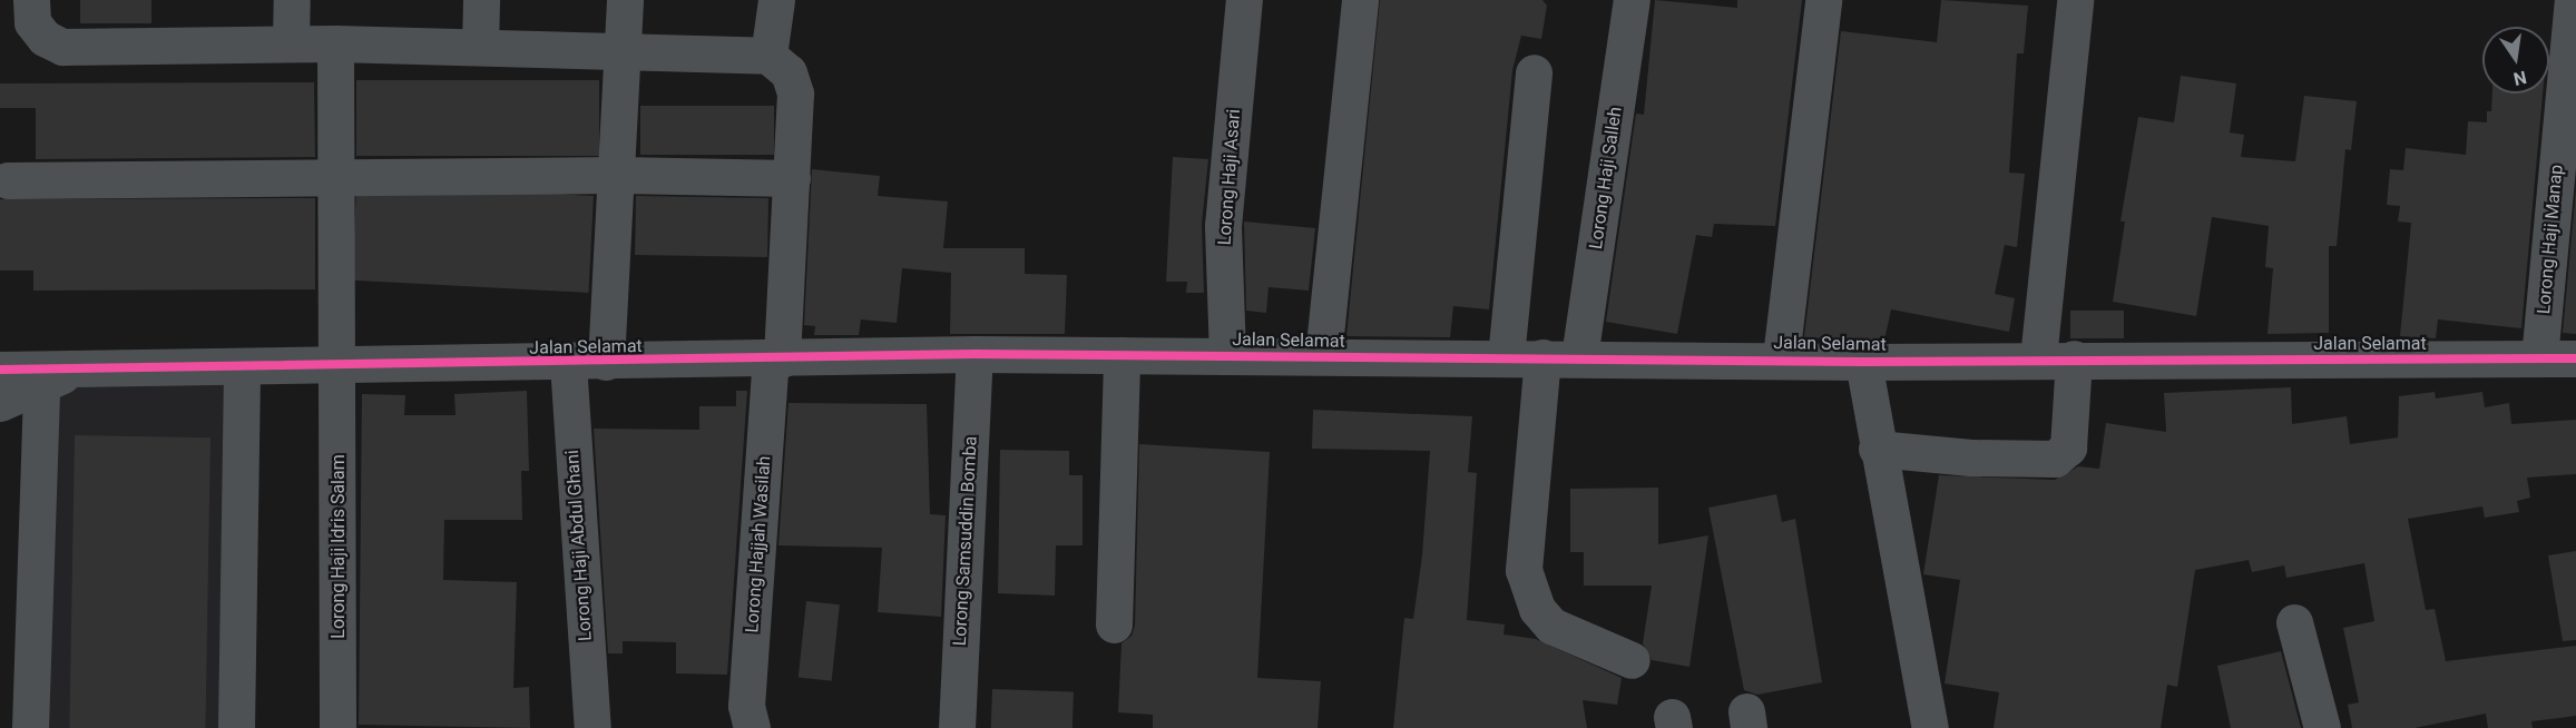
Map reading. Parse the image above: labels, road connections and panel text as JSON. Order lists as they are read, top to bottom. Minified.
{"streets":{"street":["Lorong Haji Asari","Lorong Haji Salleh","Lorong Haji Manap","Jalan Selamat","Lorong Samsuddin Bomba","Lorong Hajjah Wasilah","Lorong Haji Abdul Ghani","Lorong Haji Idris Salam"]},"crossings":[["Lorong Haji Asari","Jalan Selamat"],["Lorong Haji Salleh","Jalan Selamat"],["Lorong Haji Manap","Jalan Selamat"],["Jalan Selamat","Lorong Samsuddin Bomba"],["Jalan Selamat","Lorong Hajjah Wasilah"],["Jalan Selamat","Lorong Haji Abdul Ghani"],["Jalan Selamat","Lorong Haji Idris Salam"]],"north":"bottom"}
